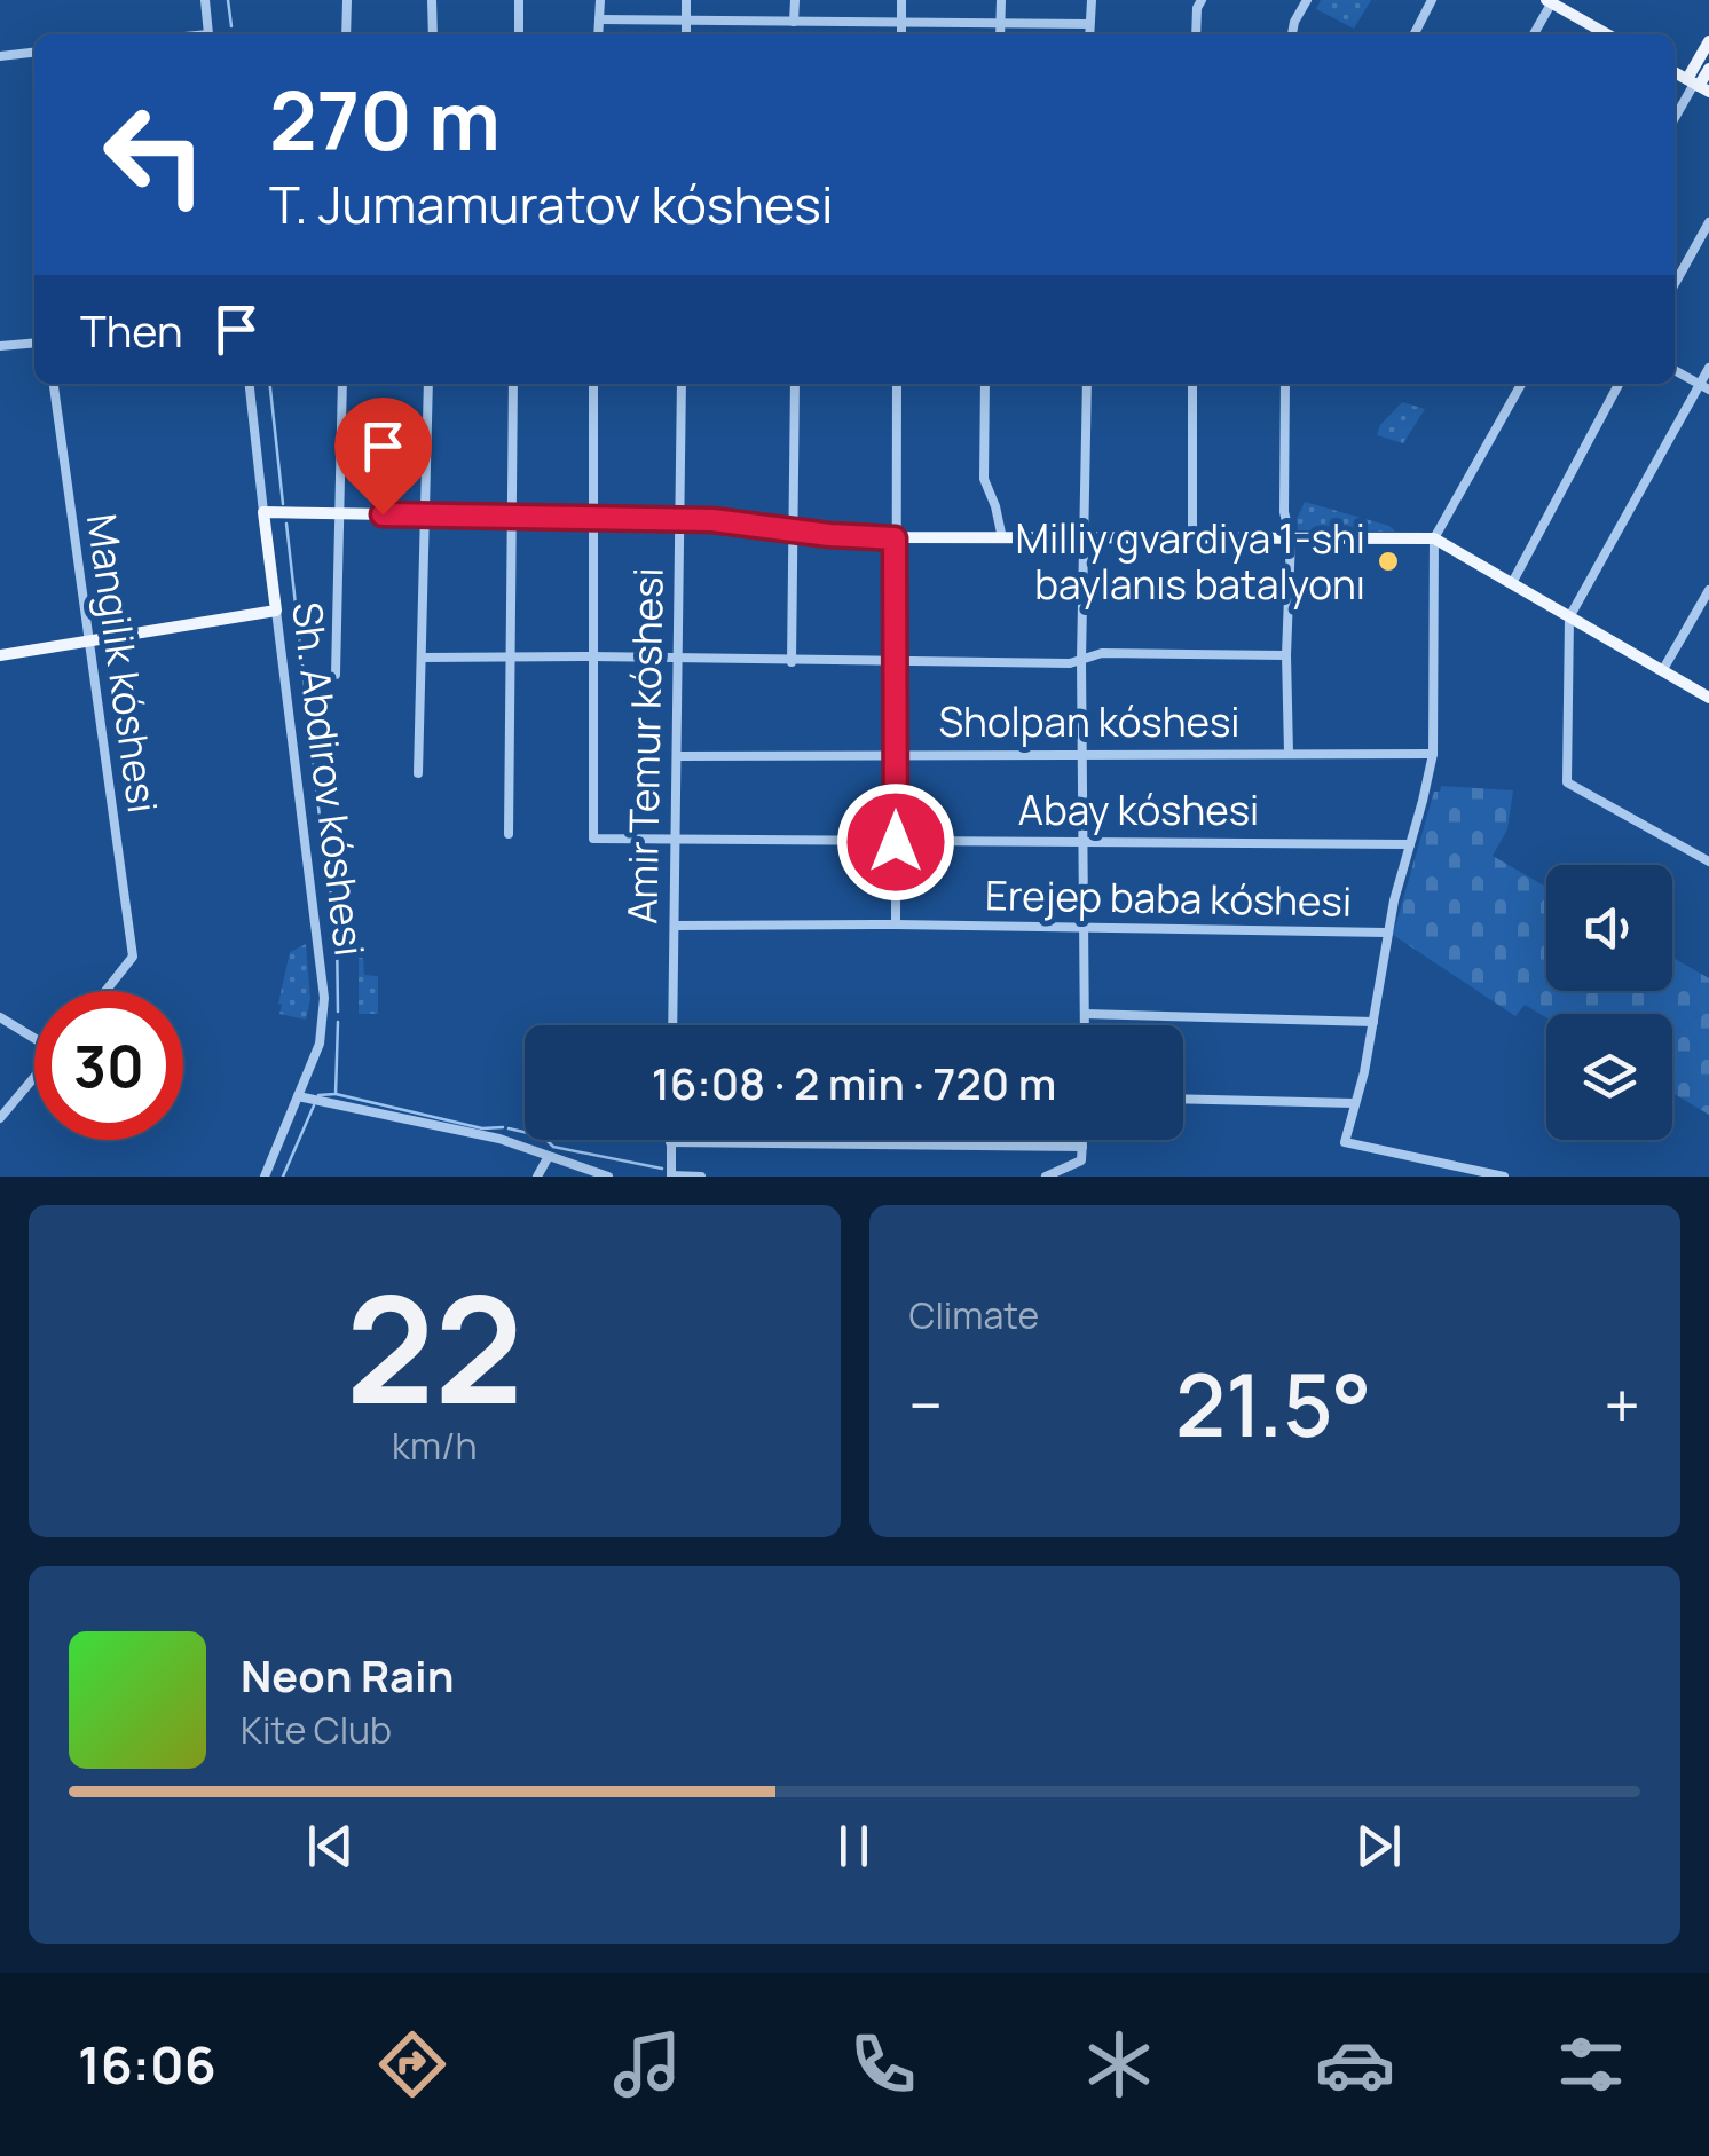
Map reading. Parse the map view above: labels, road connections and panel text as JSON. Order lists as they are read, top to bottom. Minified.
{"streets":{"main road":["Sh. Abdirov kóshesi"],"street":["Mangilik kóshesi","Sholpan kóshesi","Amir Temur kóshesi","Abay kóshesi","Erejep baba kóshesi"]},"crossings":[["Sholpan kóshesi","Amir Temur kóshesi"],["Amir Temur kóshesi","Abay kóshesi"],["Amir Temur kóshesi","Erejep baba kóshesi"]],"places":["Milliy gvardiya 1-shi baylanıs batalyonı"],"page":{"turn":["270 m","T. Jumamuratov kóshesi"],"then":"Then","limit":"30","trip":"16:08 · 2 min · 720 m","tile":[["22","km/h"],"Climate"],"heat":["−","21.5°","+"],"song":["Neon Rain","Kite Club"],"tabs":"16:06"}}
